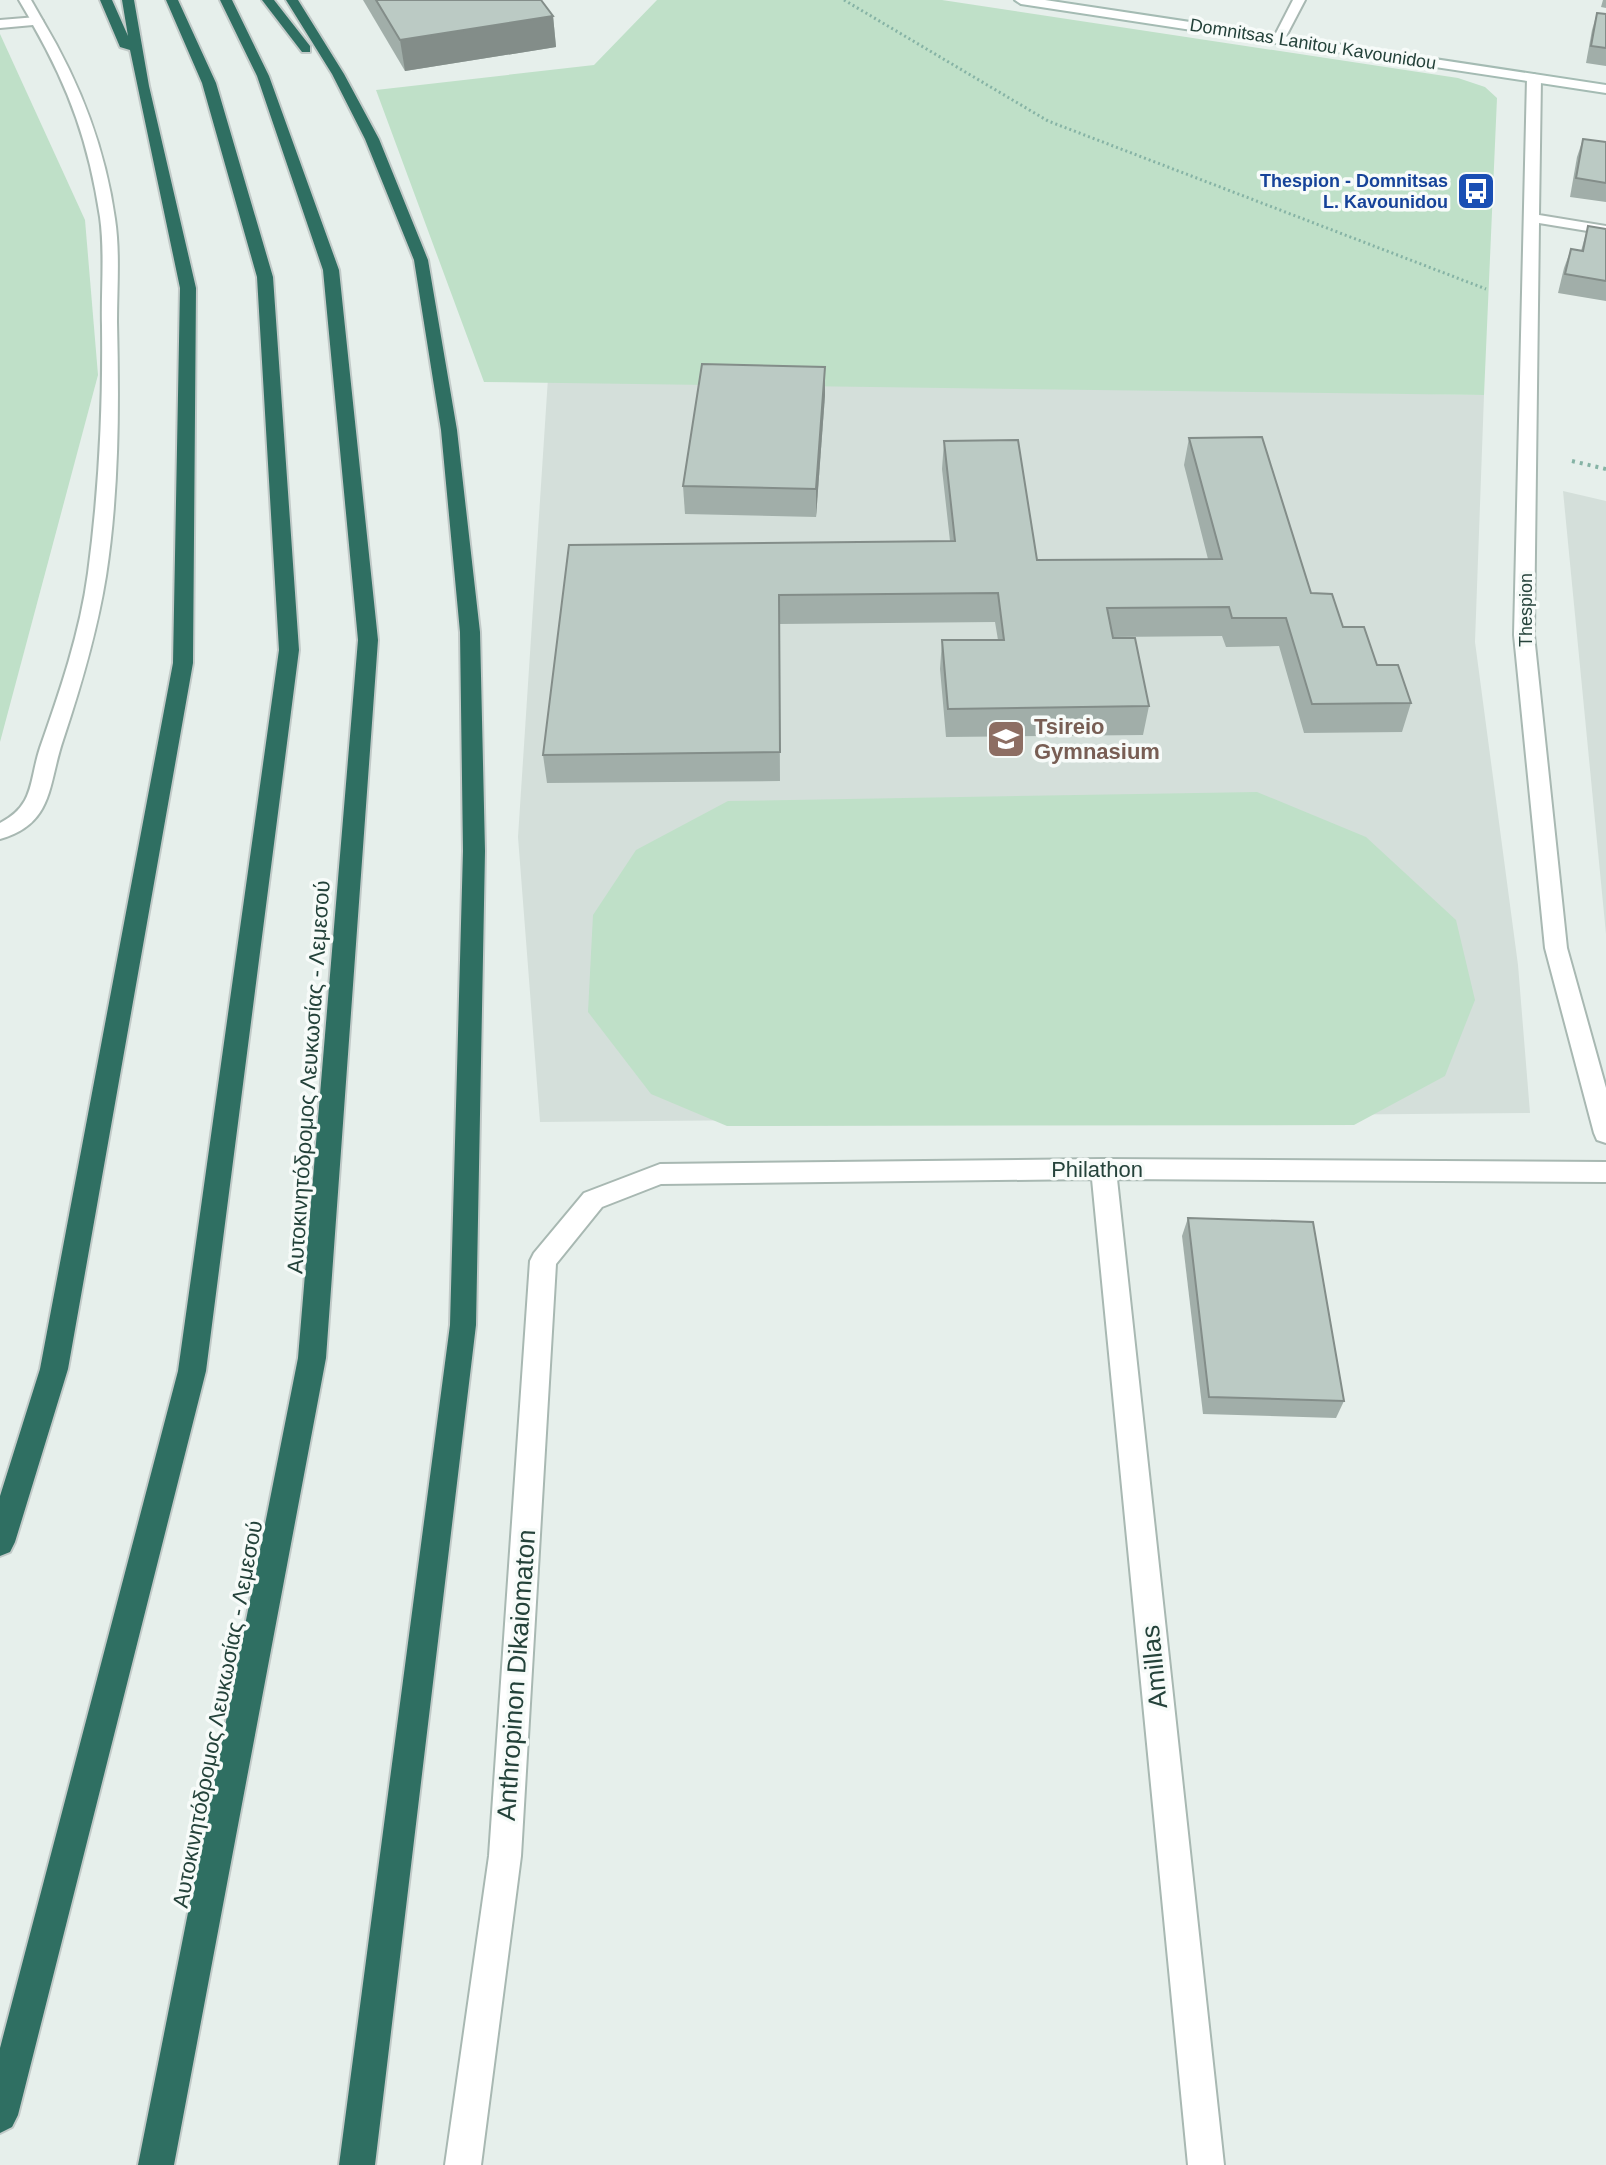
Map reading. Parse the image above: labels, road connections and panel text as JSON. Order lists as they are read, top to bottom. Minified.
{"streets":{"highway":["Αυτοκινητόδρομος Λευκωσίας - Λεμεσού"],"street":["Domnitsas Lanitou Kavounidou","Thespion","Philathon","Amillas","Anthropinon Dikaiomaton"]},"crossings":[["Domnitsas Lanitou Kavounidou","Thespion"],["Philathon","Amillas"],["Philathon","Anthropinon Dikaiomaton"]],"places":{"bus stop":["Thespion - Domnitsas L. Kavounidou"],"school or university":["Tsireio Gymnasium"]}}
